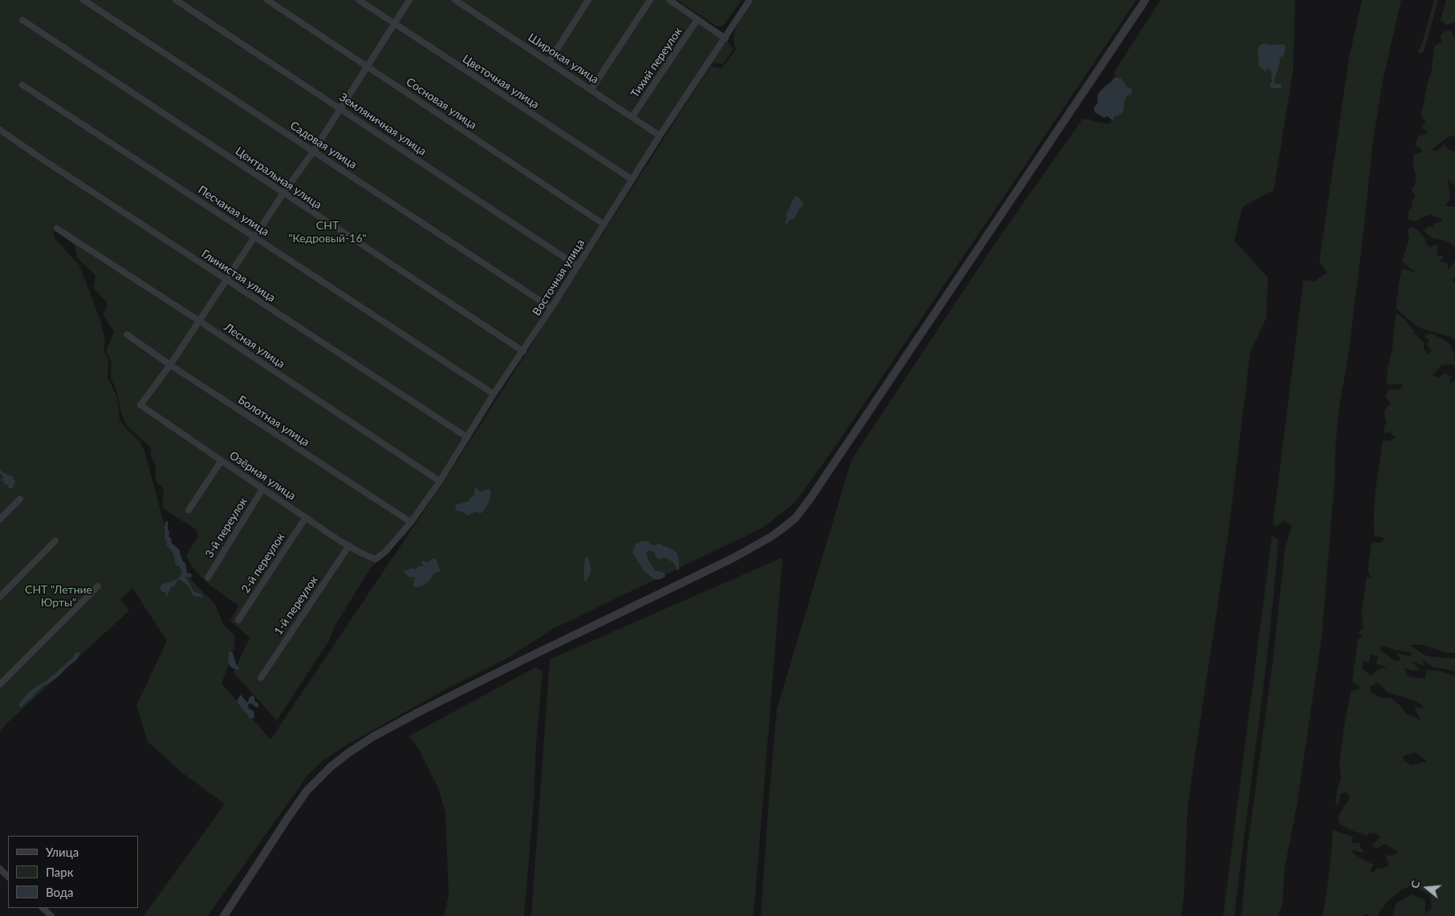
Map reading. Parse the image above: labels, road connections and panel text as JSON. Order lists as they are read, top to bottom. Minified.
{"streets":{"street":["Широкая улица","Тихий переулок","Цветочная улица","Сосновая улица","Земляничная улица","Садовая улица","Центральная улица","Песчаная улица","Глинистая улица","Восточная улица","Лесная улица","Болотная улица","Озёрная улица","3-й переулок","2-й переулок","1-й переулок"]},"crossings":[["Широкая улица","Тихий переулок"],["Широкая улица","Восточная улица"],["Цветочная улица","Восточная улица"],["Сосновая улица","Восточная улица"],["Земляничная улица","Восточная улица"],["Садовая улица","Восточная улица"],["Центральная улица","Восточная улица"],["Песчаная улица","Восточная улица"],["Глинистая улица","Восточная улица"],["Восточная улица","Лесная улица"],["Восточная улица","Болотная улица"],["Восточная улица","Озёрная улица"],["Болотная улица","Озёрная улица"],["Озёрная улица","3-й переулок"],["Озёрная улица","2-й переулок"],["Озёрная улица","1-й переулок"]],"parks":["СНТ \"Кедровый-16\"","СНТ \"Летние Юрты\""],"legend":["Улица","Парк","Вода"],"north":"left"}
